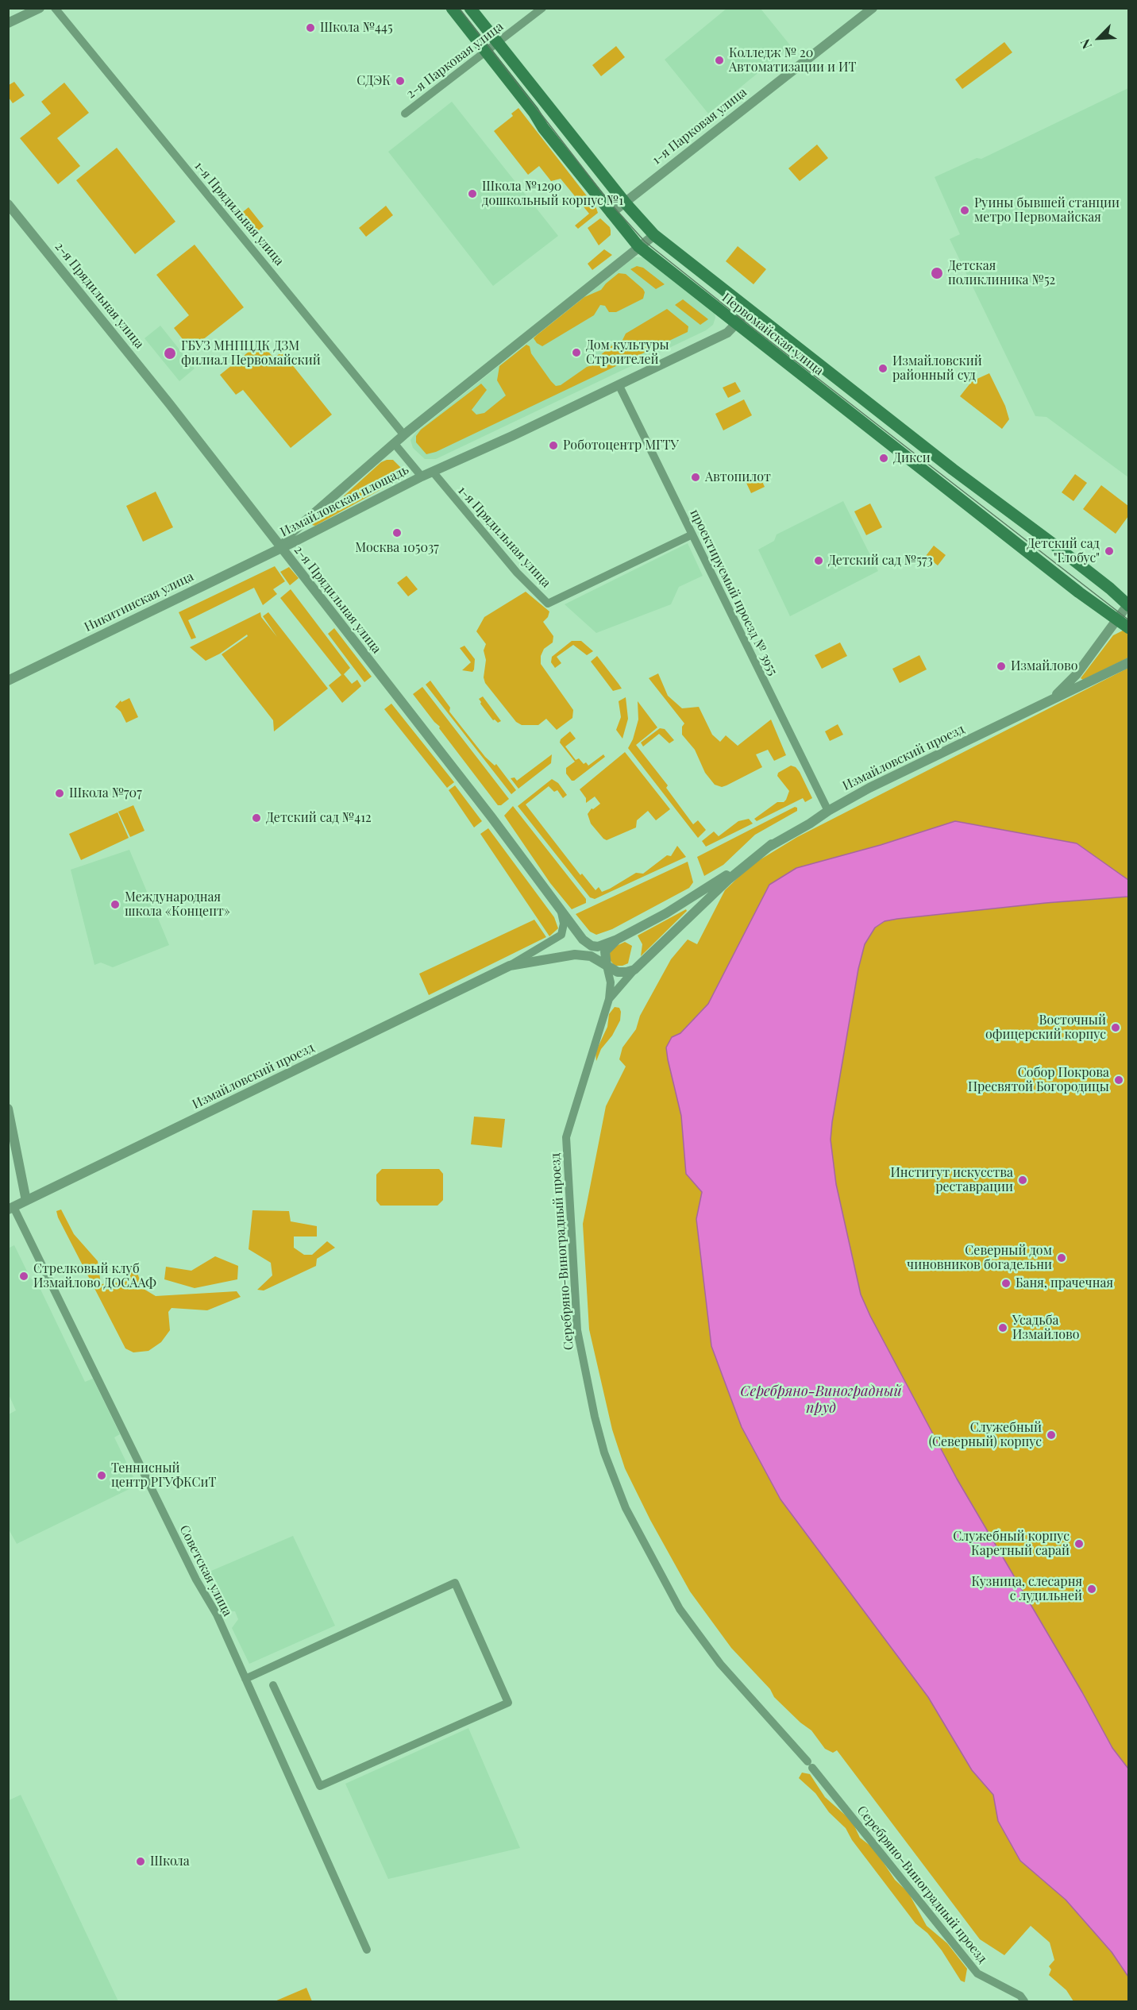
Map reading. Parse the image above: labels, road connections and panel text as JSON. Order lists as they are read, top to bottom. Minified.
{"streets":{"main road":["Первомайская улица"],"street":["2-я Парковая улица","1-я Парковая улица","1-я Прядильная улица","2-я Прядильная улица","Измайловская площадь","проектируемый проезд № 3955","Никитинская улица","Измайловский проезд","Серебряно-Виноградный проезд","Советская улица"]},"crossings":[["2-я Парковая улица","Первомайская улица"],["1-я Парковая улица","Первомайская улица"],["1-я Прядильная улица","Измайловская площадь"],["1-я Прядильная улица","проектируемый проезд № 3955"],["2-я Прядильная улица","Измайловская площадь"],["2-я Прядильная улица","Никитинская улица"],["2-я Прядильная улица","Измайловский проезд"],["Первомайская улица","Измайловская площадь"],["Первомайская улица","Измайловский проезд"],["Измайловская площадь","проектируемый проезд № 3955"],["Измайловская площадь","Никитинская улица"],["проектируемый проезд № 3955","Измайловский проезд"],["Измайловский проезд","Серебряно-Виноградный проезд"],["Измайловский проезд","Советская улица"]],"water":["Серебряно-Виноградный пруд"],"places":["Школа №445","Колледж № 20 Автоматизации и ИТ","СДЭК","Школа №1290 дошкольный корпус №1","Руины бывшей станции метро Первомайская","Детская поликлиника №52","Дом культуры Строителей","ГБУЗ МНПЦДК ДЗМ филиал Первомайский","Измайловский районный суд","Роботоцентр МГТУ","Дикси","Автопилот","Москва 105037","Детский сад \"Глобус\"","Детский сад №573","Измайлово","Школа №707","Детский сад №412","Международная школа «Концепт»","Восточный офицерский корпус","Собор Покрова Пресвятой Богородицы","Институт искусства реставрации","Северный дом чиновников богадельни","Стрелковый клуб Измайлово ДОСААФ","Баня, прачечная","Усадьба Измайлово","Служебный (Северный) корпус","Теннисный центр РГУФКСиТ","Служебный корпус Каретный сарай","Кузница, слесарня с лудильней","Школа"],"north":"bottom left"}
